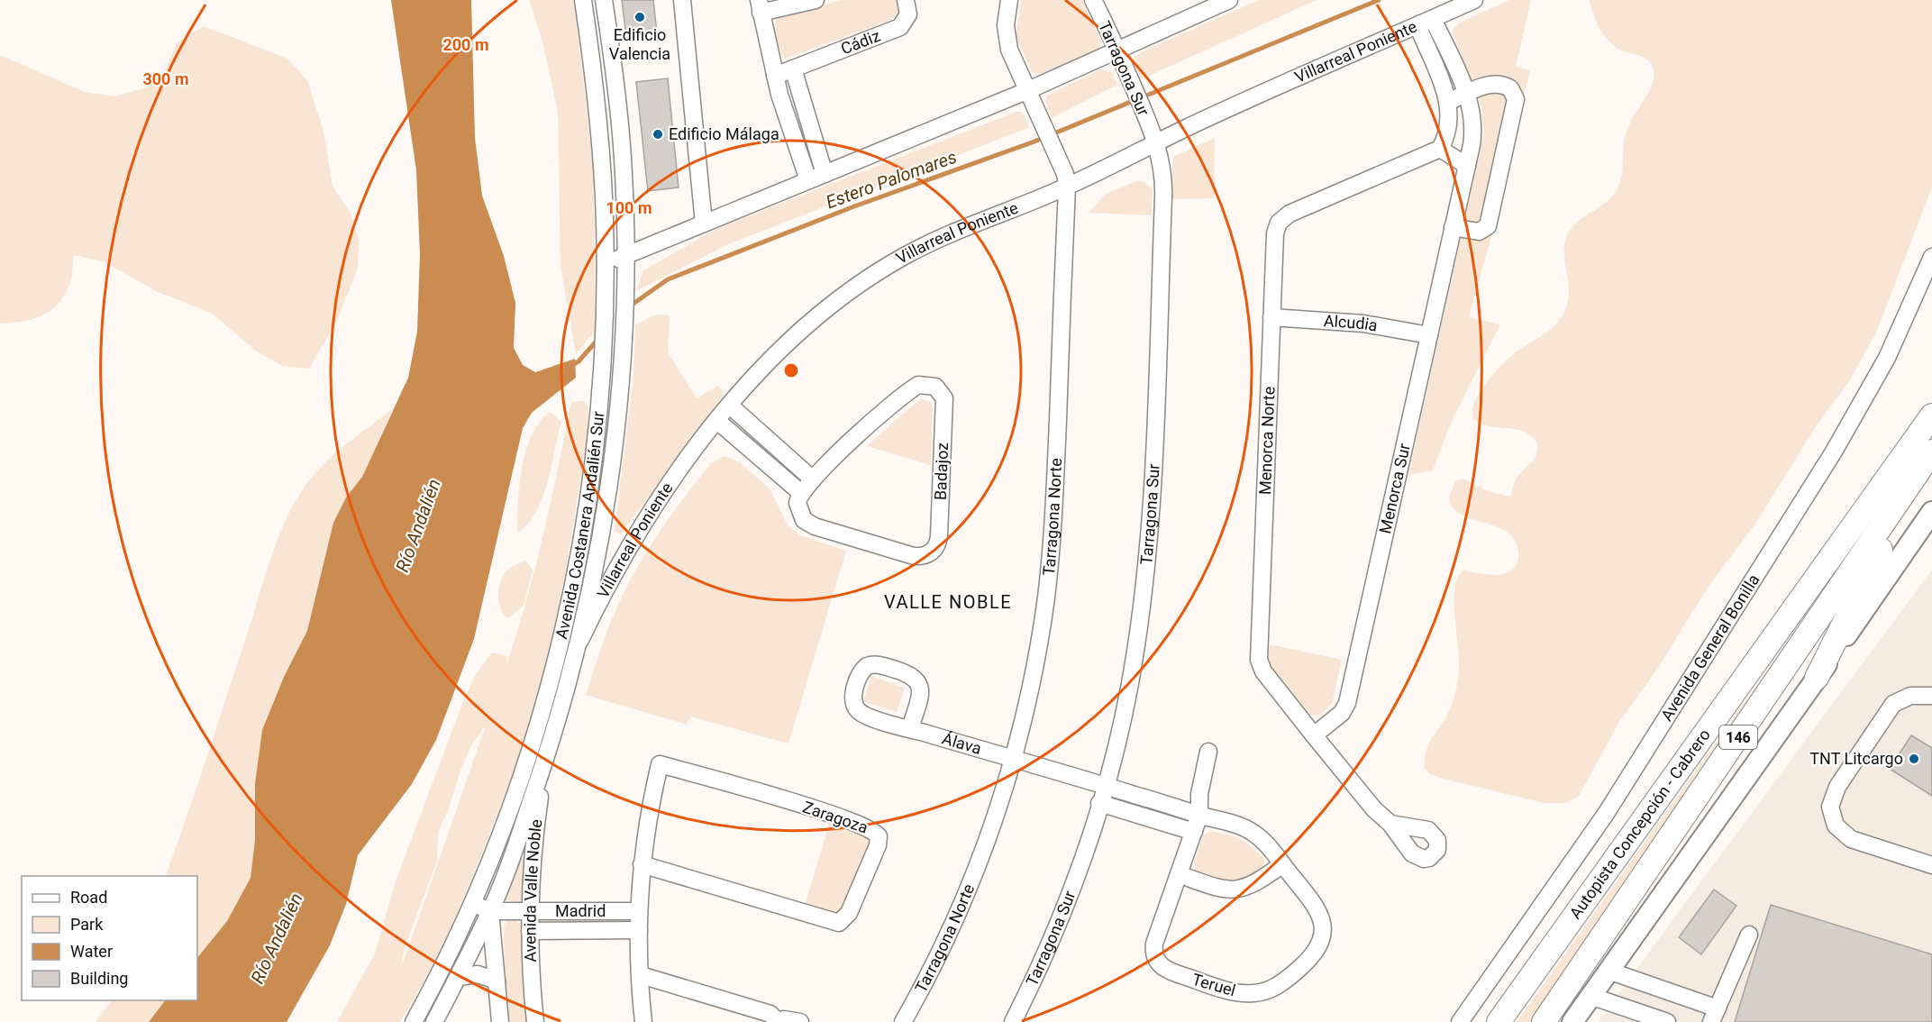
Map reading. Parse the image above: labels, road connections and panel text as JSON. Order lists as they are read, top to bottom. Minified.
{"streets":{"highway":["146","Autopista Concepción - Cabrero"],"street":["Cádiz","Villarreal Poniente","Tarragona Sur","Alcudia","Menorca Norte","Badajoz","Menorca Sur","Tarragona Norte","Avenida Costanera Andalién Sur","Avenida General Bonilla","Álava","Zaragoza","Avenida Valle Noble","Madrid","Teruel"]},"crossings":[["Villarreal Poniente","Tarragona Sur"],["Villarreal Poniente","Menorca Sur"],["Villarreal Poniente","Tarragona Norte"],["Villarreal Poniente","Avenida Costanera Andalién Sur"],["Tarragona Sur","Álava"],["Tarragona Sur","Teruel"],["Alcudia","Menorca Norte"],["Alcudia","Menorca Sur"],["Menorca Norte","Menorca Sur"],["Tarragona Norte","Álava"],["Avenida Costanera Andalién Sur","Avenida Valle Noble"],["Avenida Costanera Andalién Sur","Madrid"],["Álava","Teruel"],["Zaragoza","Madrid"],["Avenida Valle Noble","Madrid"]],"districts":["VALLE NOBLE"],"water":["Estero Palomares","Río Andalién"],"places":["Edificio Valencia","Edificio Málaga","TNT Litcargo"],"legend":["Road","Park","Water","Building"],"rings":["200 m","300 m","100 m"]}
